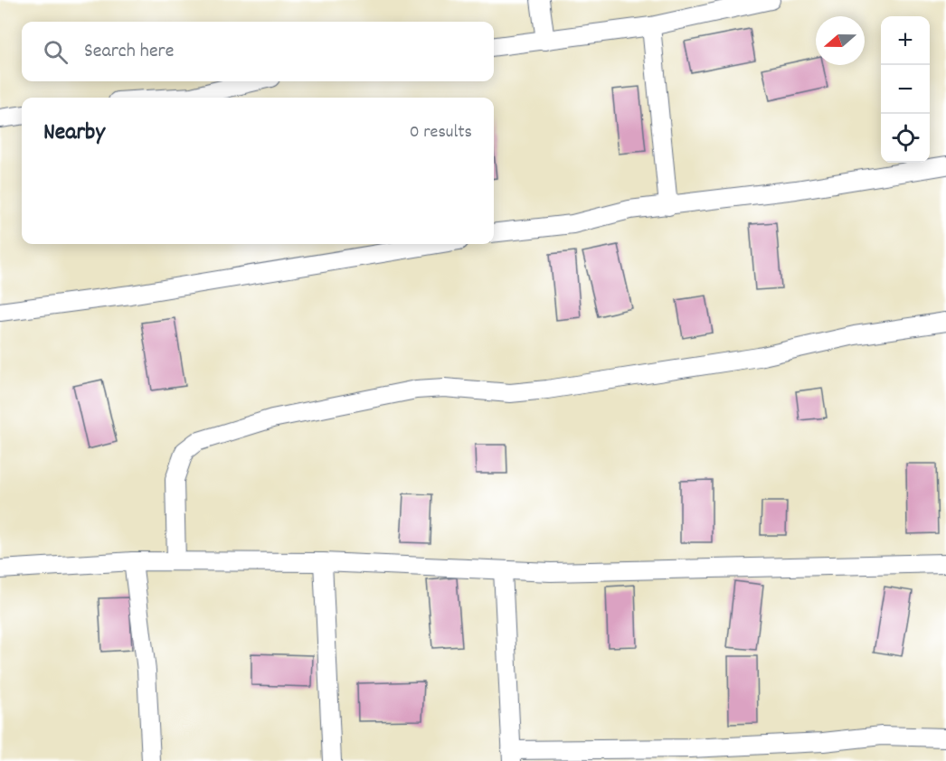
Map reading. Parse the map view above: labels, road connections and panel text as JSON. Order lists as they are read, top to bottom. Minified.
{"north":"left","page":{"map_buttons":["+","−"],"search":"Search here","heading":["Nearby","0 results"]}}
